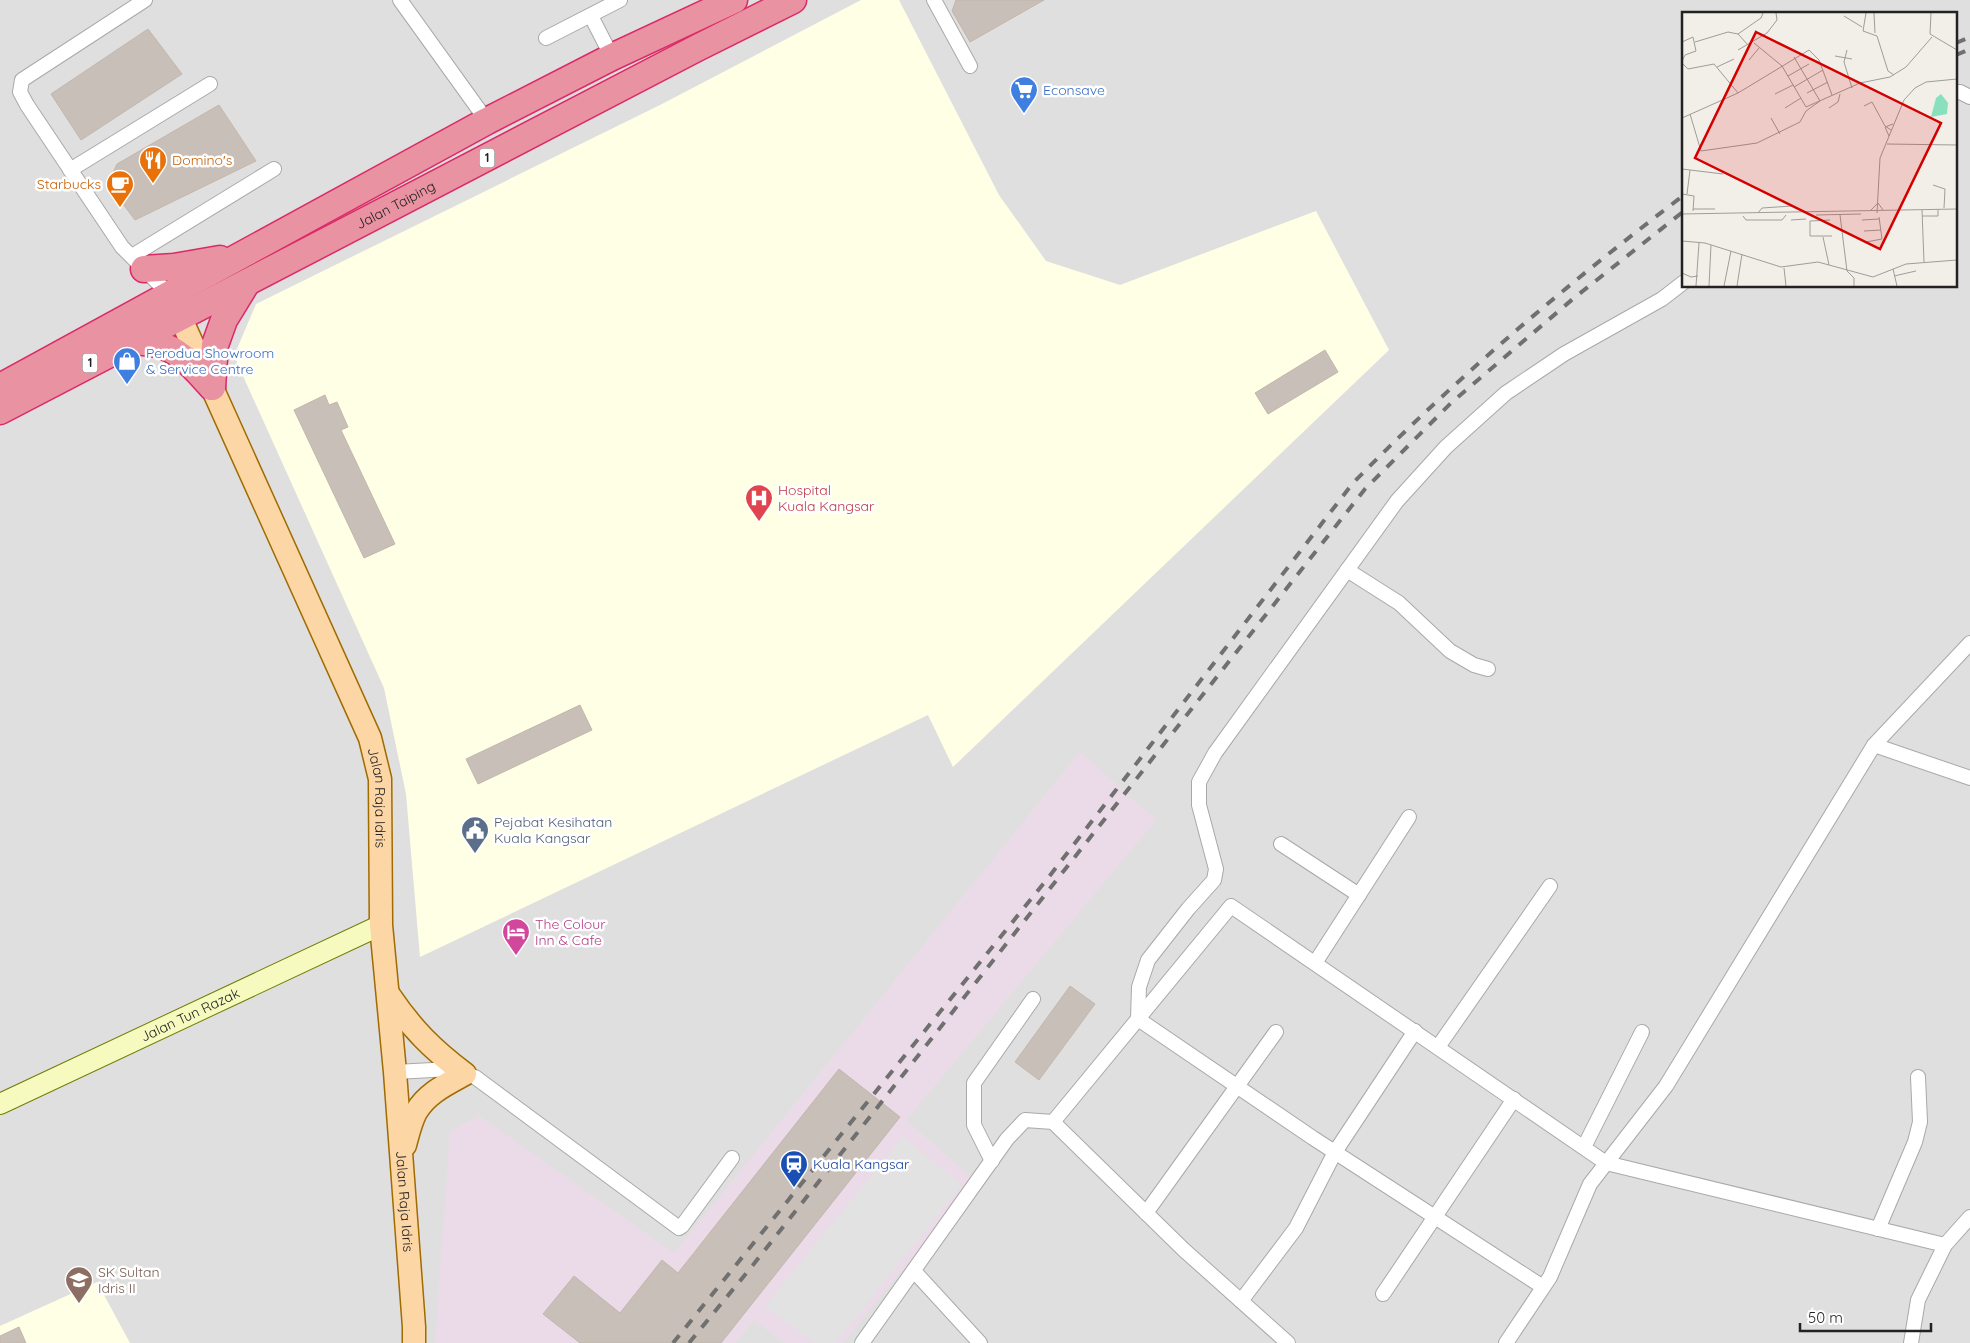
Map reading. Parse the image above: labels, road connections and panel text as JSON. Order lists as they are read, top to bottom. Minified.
{"streets":{"highway":["1","Jalan Taiping"],"main road":["Jalan Raja Idris"],"street":["Jalan Tun Razak"]},"crossings":[["Jalan Taiping","Jalan Raja Idris"],["Jalan Raja Idris","Jalan Tun Razak"]],"places":{"supermarket":["Econsave"],"restaurant":["Domino's"],"cafe":["Starbucks"],"shop":["Perodua Showroom & Service Centre"],"hospital":["Hospital Kuala Kangsar"],"public building":["Pejabat Kesihatan Kuala Kangsar"],"hotel":["The Colour Inn & Cafe"],"station":["Kuala Kangsar"],"school or university":["SK Sultan Idris II"]},"scale_bar":"50 m"}
